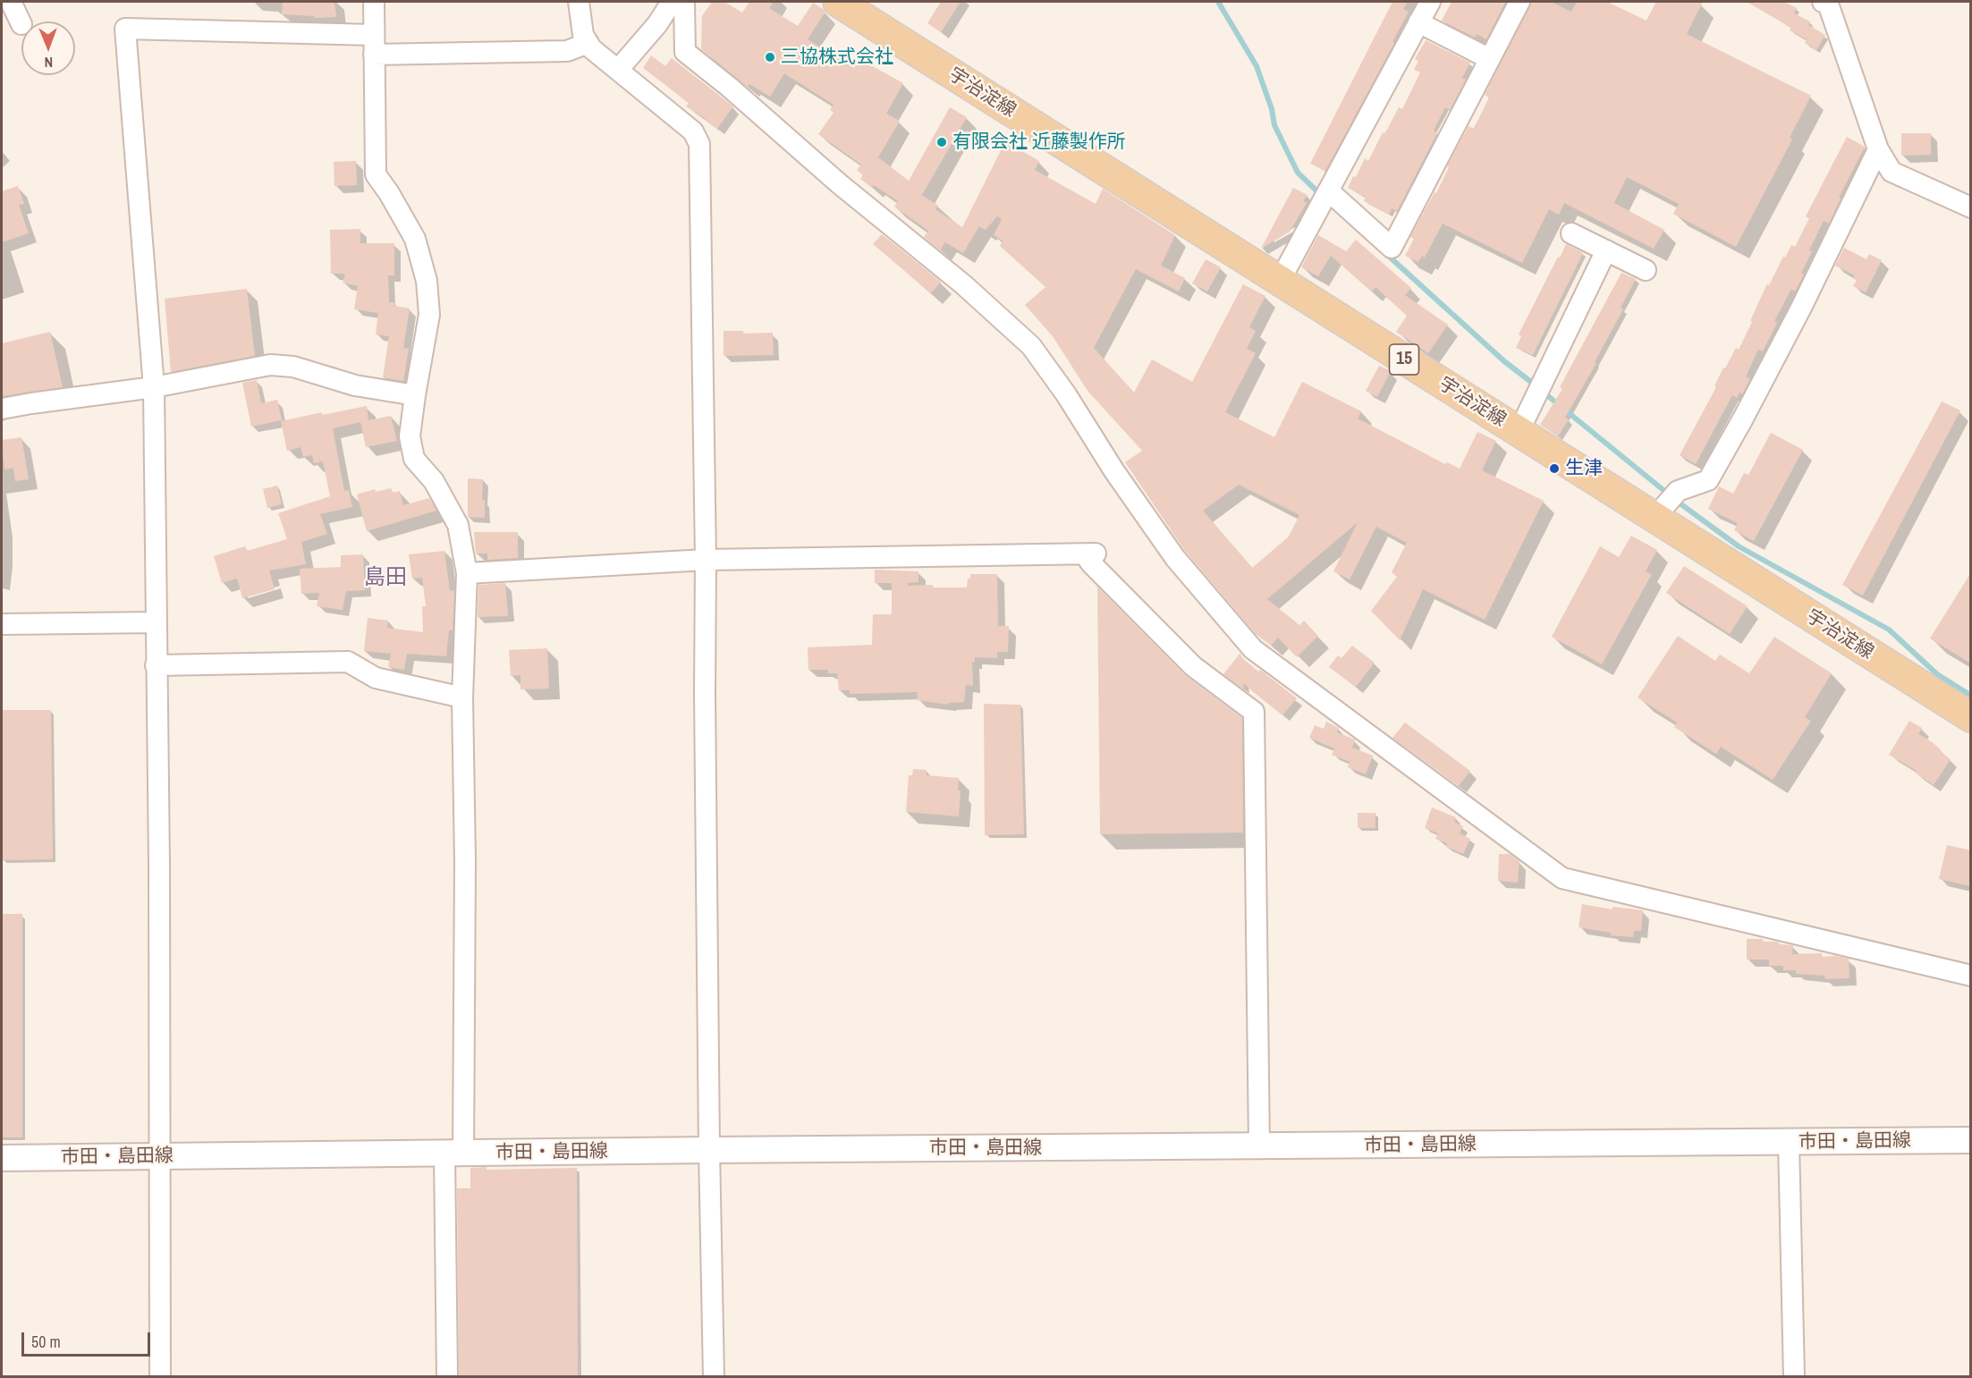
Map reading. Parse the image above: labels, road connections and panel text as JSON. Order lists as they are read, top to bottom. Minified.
{"streets":{"main road":["宇治淀線","15"],"street":["市田・島田線"]},"districts":["島田"],"places":["三協株式会社","有限会社 近藤製作所","生津"],"scale_bar":"50 m","north":"bottom"}
